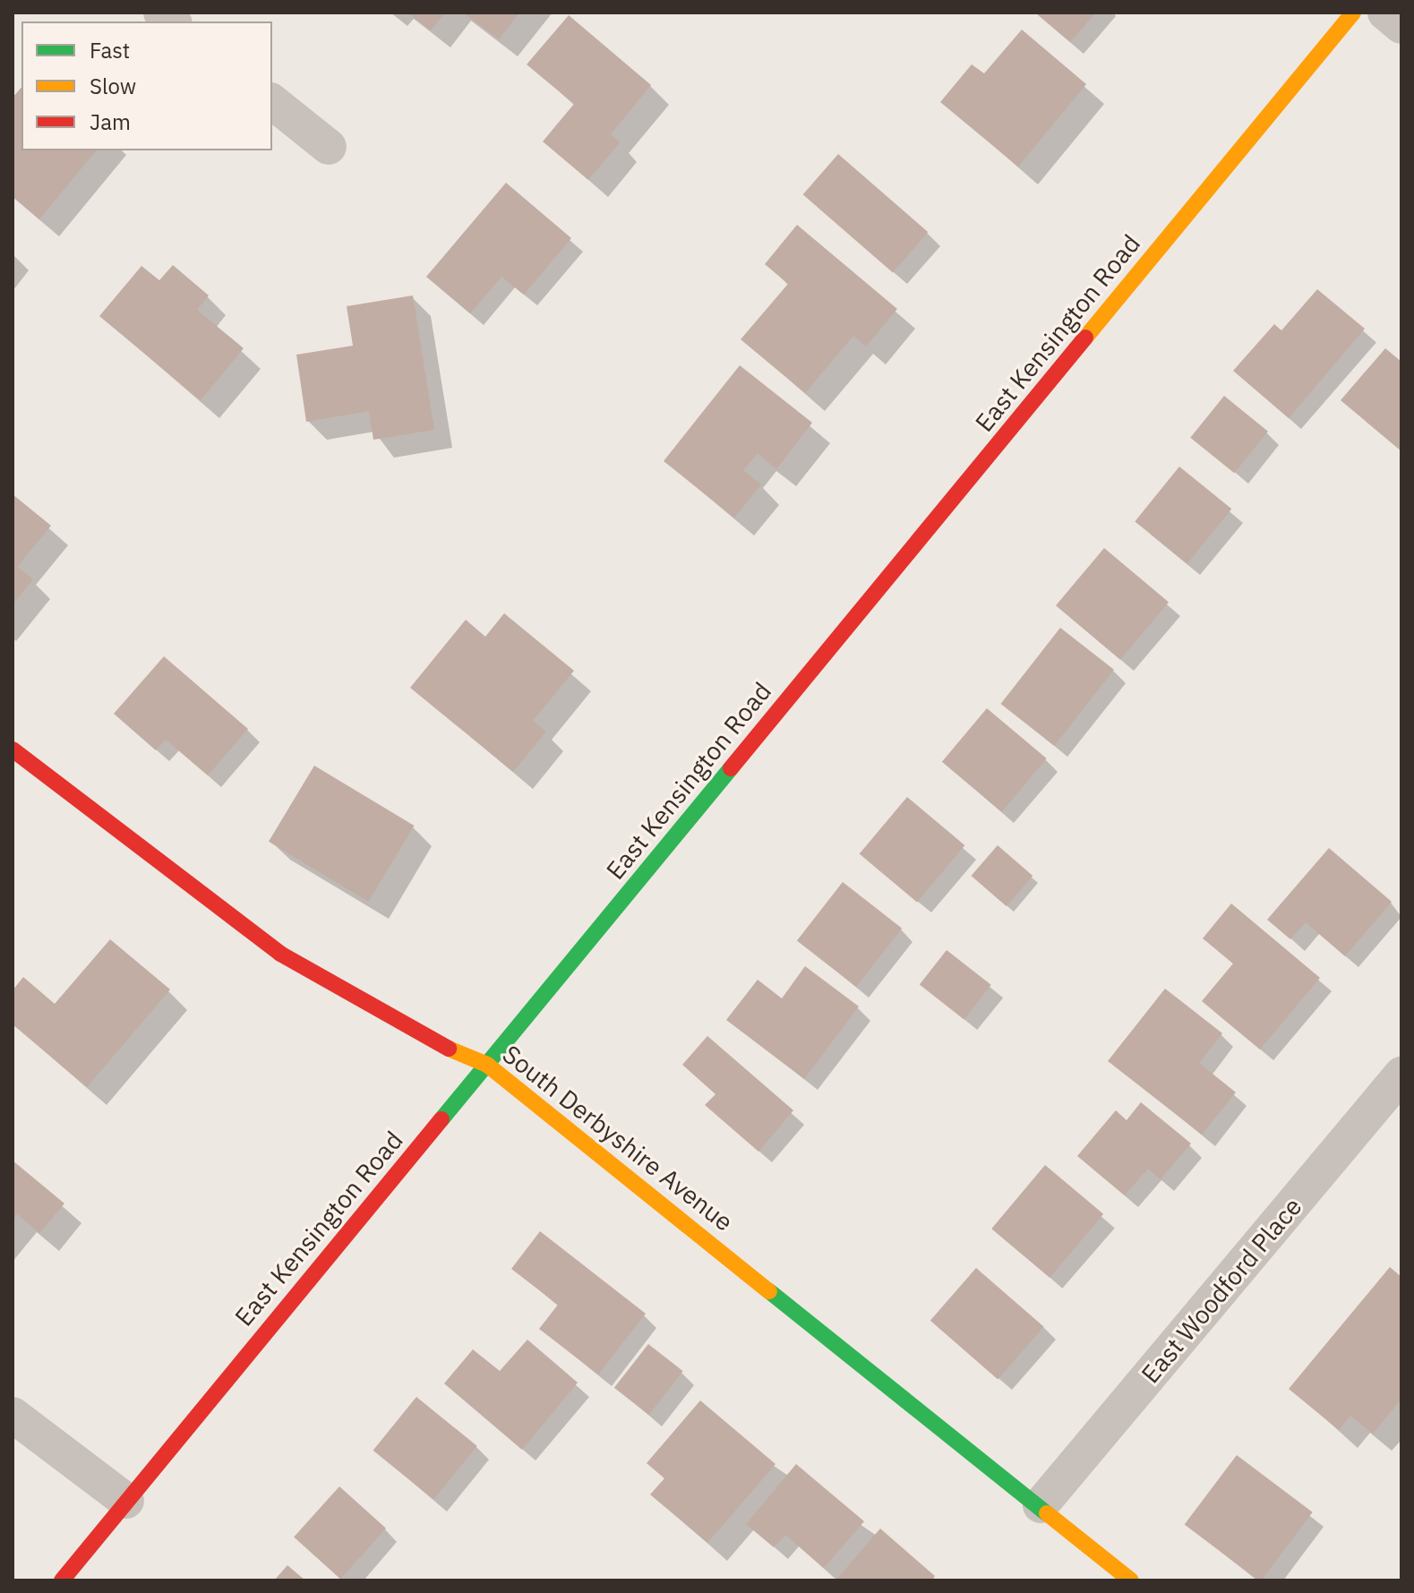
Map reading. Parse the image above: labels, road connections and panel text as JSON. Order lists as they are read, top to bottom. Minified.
{"streets":{"main road":["East Kensington Road","South Derbyshire Avenue"],"street":["East Woodford Place"]},"crossings":[["East Kensington Road","South Derbyshire Avenue"],["South Derbyshire Avenue","East Woodford Place"]],"legend":["Fast","Slow","Jam"]}
